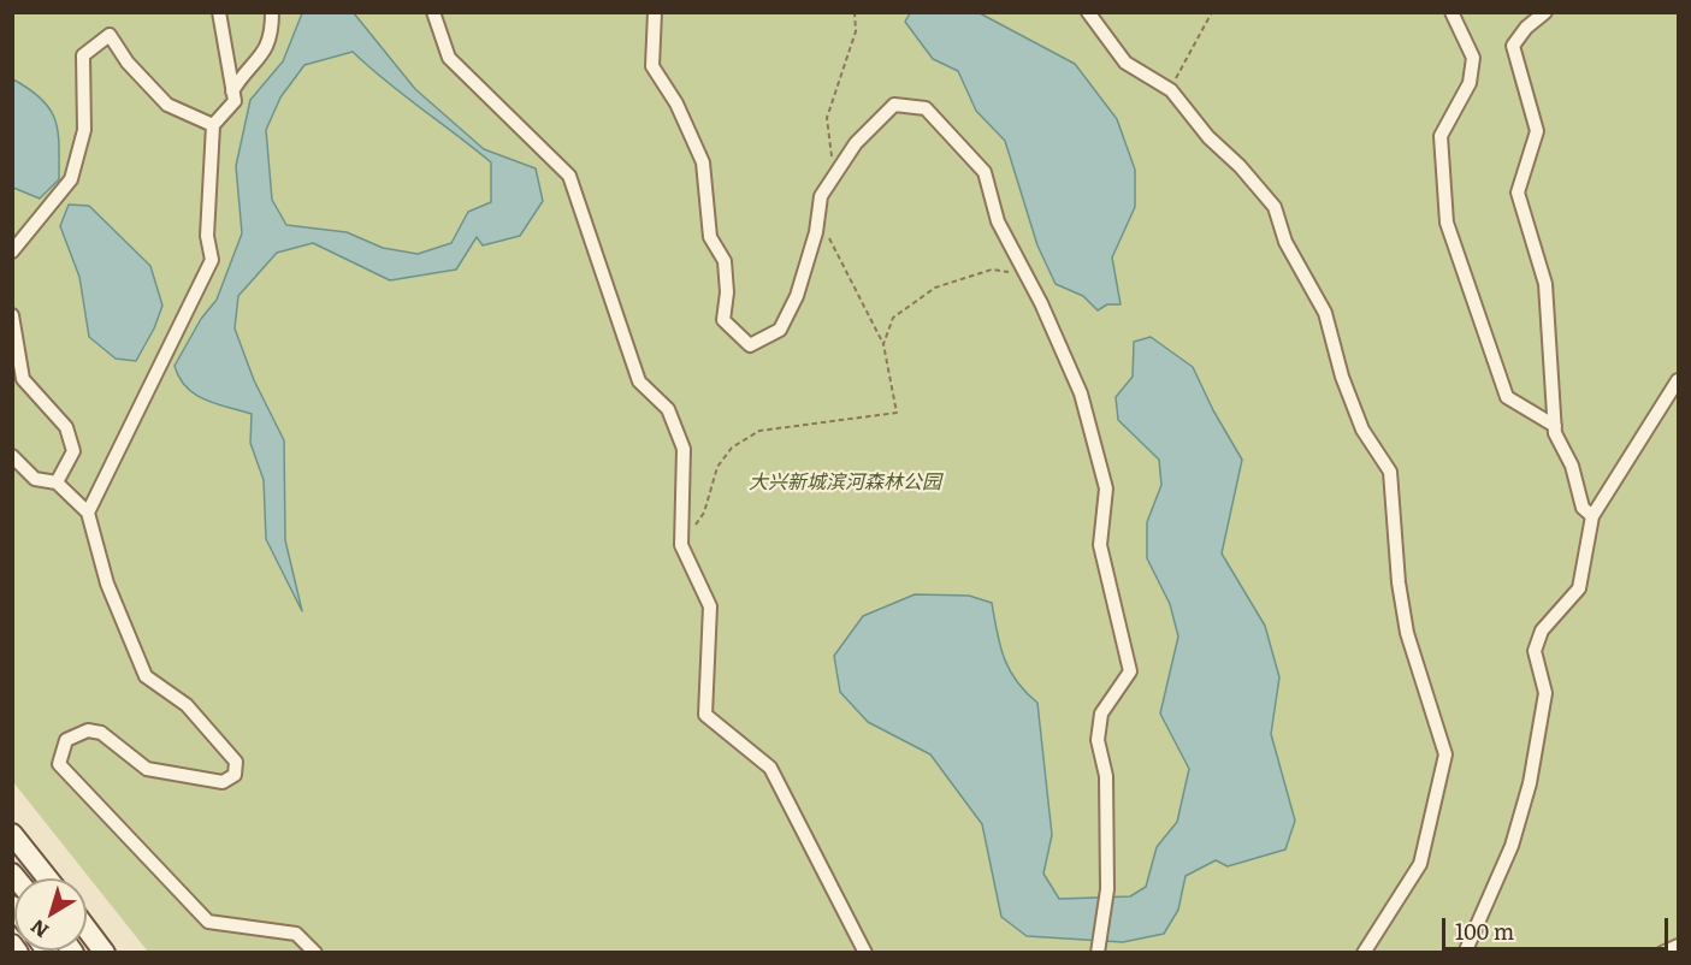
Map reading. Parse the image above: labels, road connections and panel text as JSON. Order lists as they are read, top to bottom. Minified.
{"parks":["大兴新城滨河森林公园"],"scale_bar":"100 m","north":"bottom left"}
